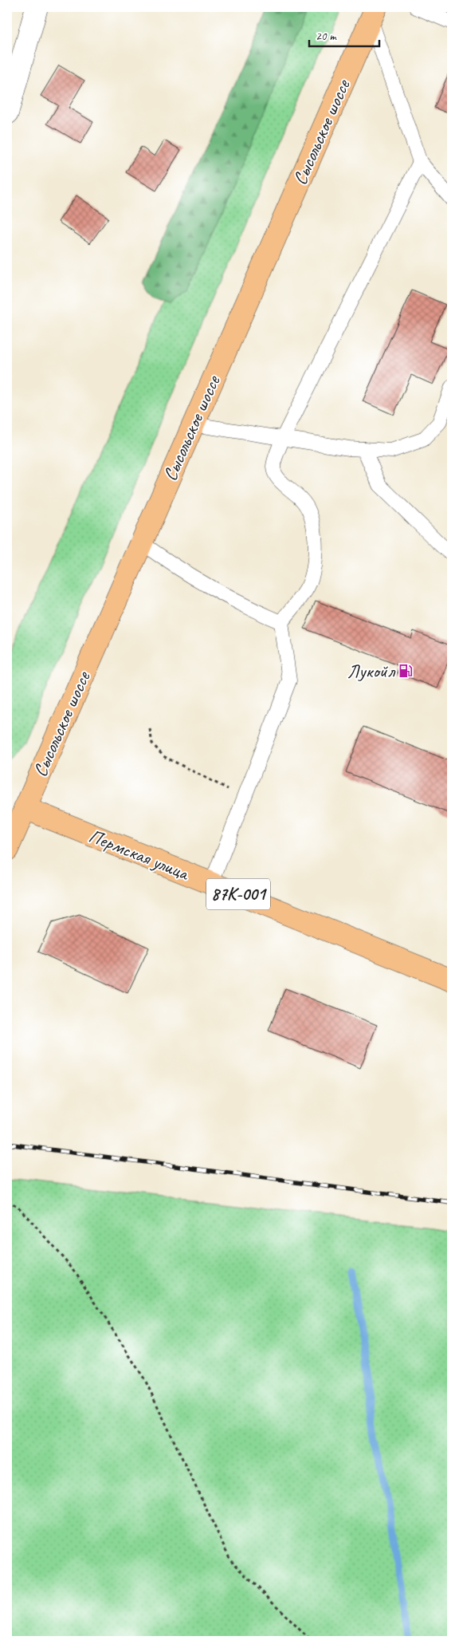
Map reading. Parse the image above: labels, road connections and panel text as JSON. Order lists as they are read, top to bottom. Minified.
{"streets":{"main road":["Сысольское шоссе","Пермская улица","87К-001"]},"crossings":[["Сысольское шоссе","Пермская улица"]],"places":{"fuel station":["Лукойл"]},"scale_bar":"20 m"}
